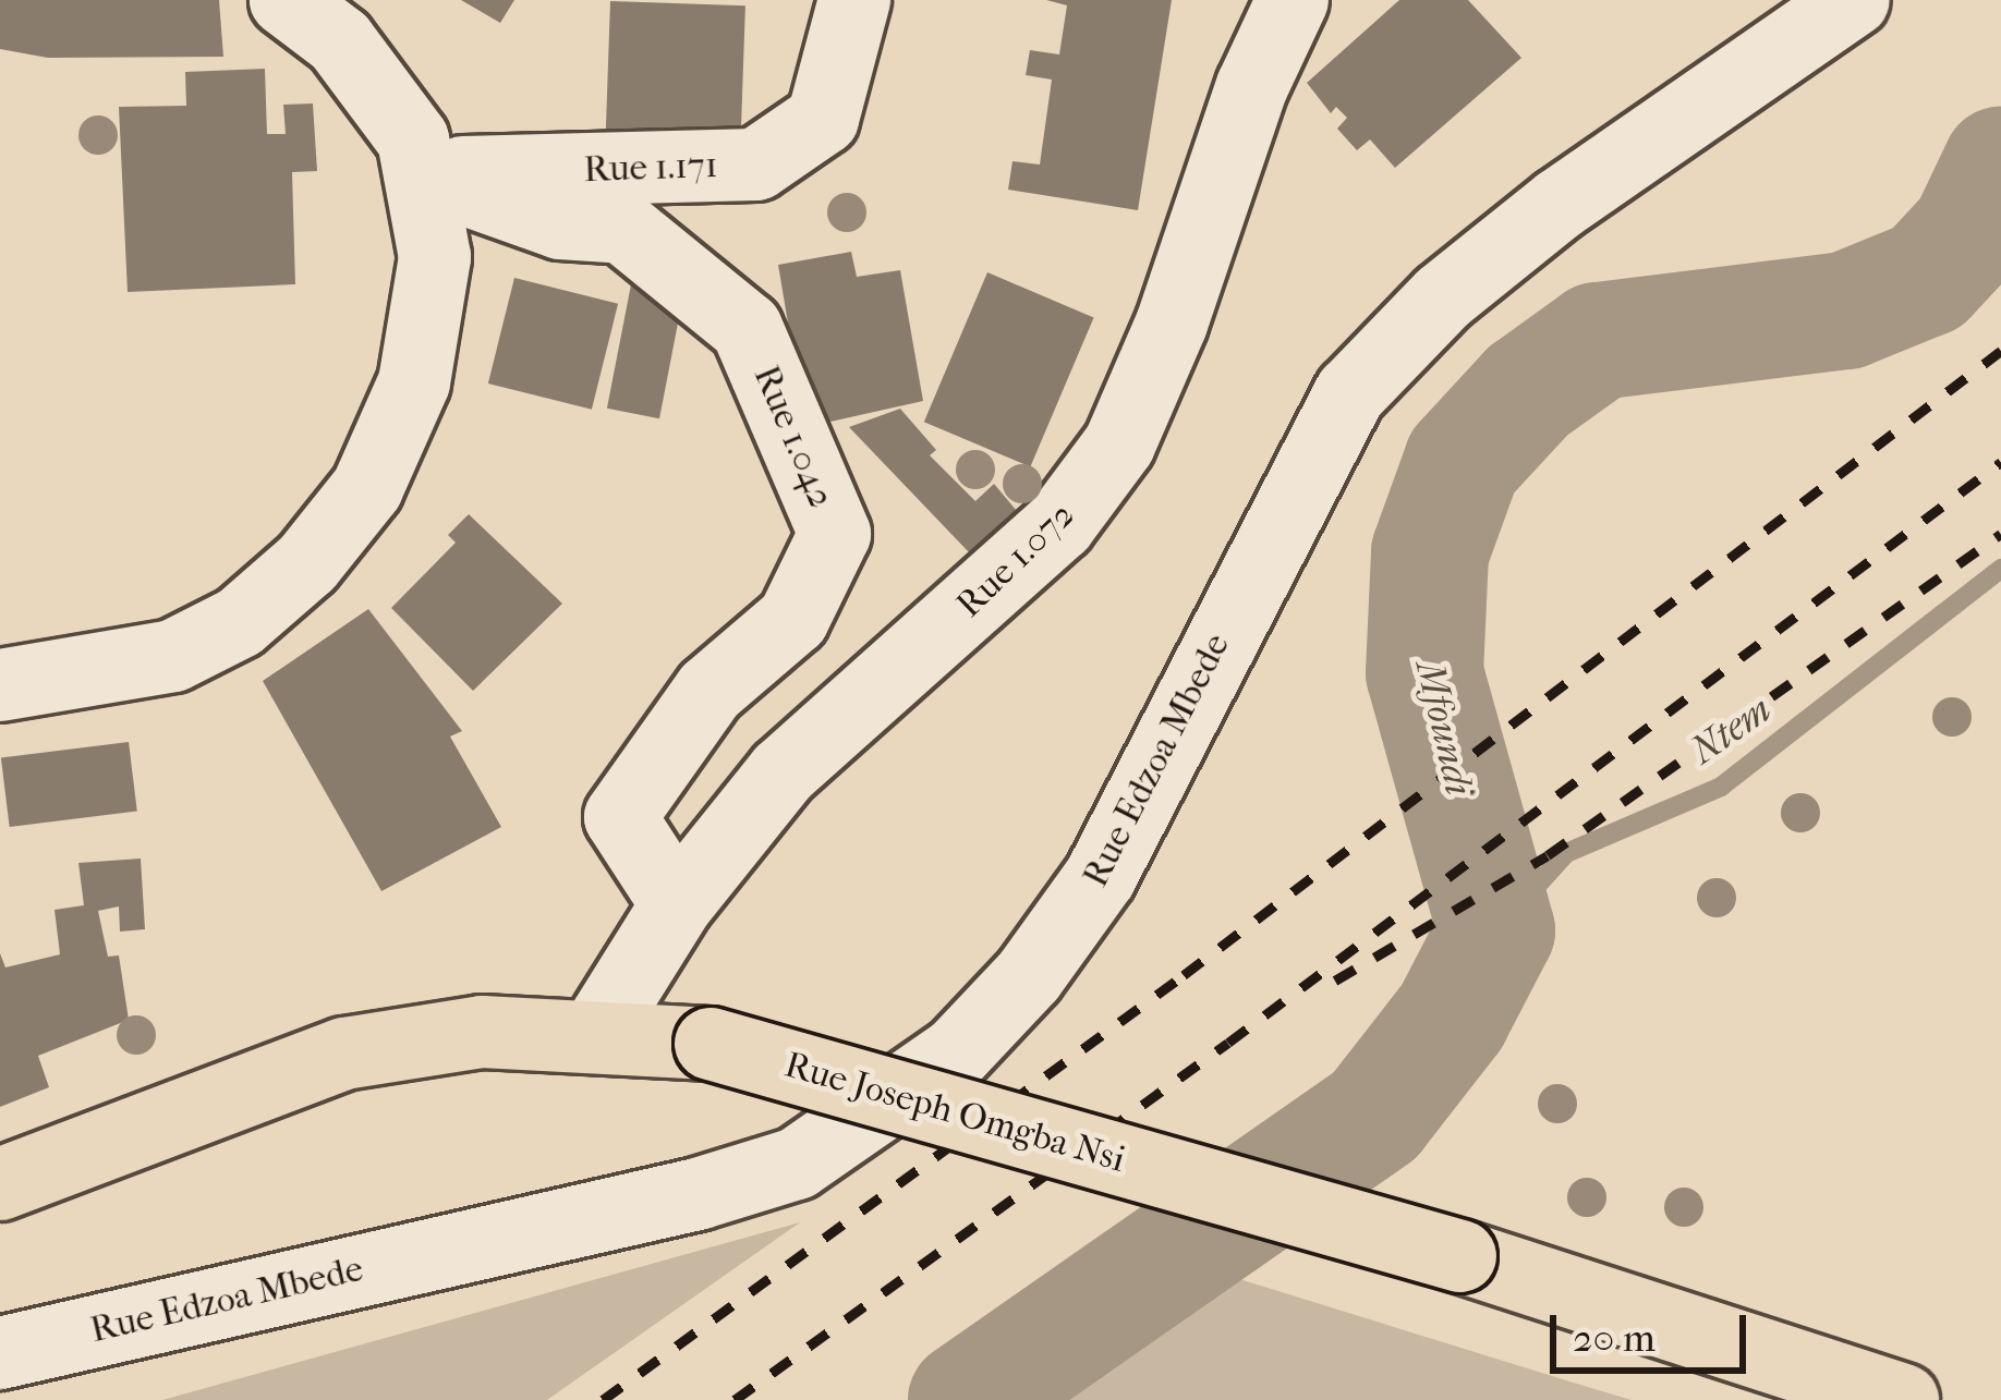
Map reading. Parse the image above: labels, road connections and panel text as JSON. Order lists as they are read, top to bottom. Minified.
{"streets":{"main road":["Rue Joseph Omgba Nsi"],"street":["Rue 1.171","Rue 1.042","Rue 1.072","Rue Edzoa Mbede"]},"crossings":[["Rue 1.171","Rue 1.042"],["Rue 1.042","Rue 1.072"],["Rue 1.072","Rue Joseph Omgba Nsi"]],"water":["Mfoundi","Ntem"],"scale_bar":"20 m"}
